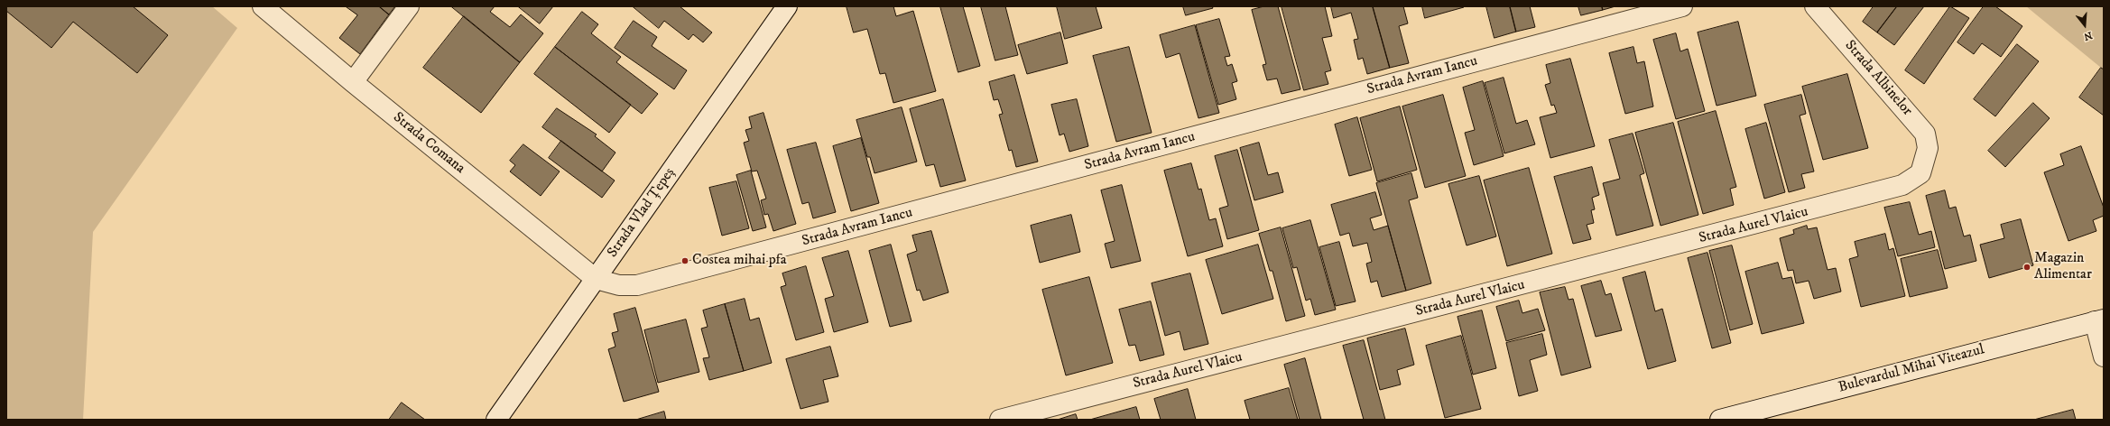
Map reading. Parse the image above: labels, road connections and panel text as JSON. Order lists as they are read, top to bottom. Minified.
{"streets":{"street":["Strada Avram Iancu","Strada Albinelor","Strada Comana","Strada Vlad Țepeș","Strada Aurel Vlaicu","Bulevardul Mihai Viteazul"]},"crossings":[["Strada Avram Iancu","Strada Comana"],["Strada Avram Iancu","Strada Vlad Țepeș"],["Strada Albinelor","Strada Aurel Vlaicu"],["Strada Comana","Strada Vlad Țepeș"]],"places":["Costea mihai pfa","Magazin Alimentar"],"north":"bottom"}
